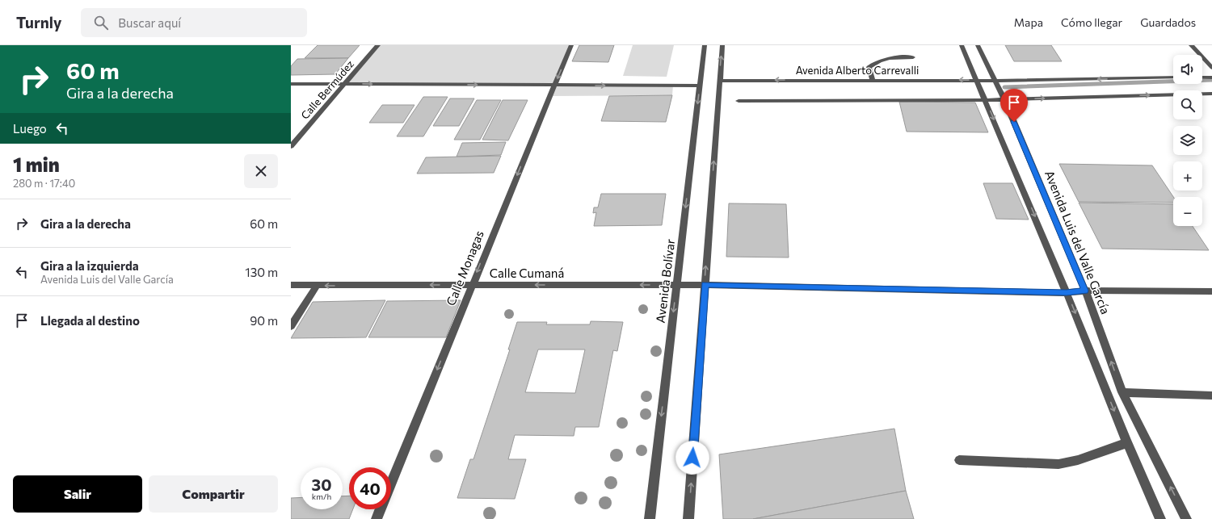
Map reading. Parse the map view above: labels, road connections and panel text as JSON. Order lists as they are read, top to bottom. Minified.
{"streets":{"street":["Avenida Alberto Carrevalli","Calle Bermúdez","Avenida Luis del Valle García","Calle Monagas","Calle Cumaná","Avenida Bolívar"]},"crossings":[["Avenida Alberto Carrevalli","Avenida Luis del Valle García"],["Avenida Luis del Valle García","Calle Cumaná"],["Calle Monagas","Calle Cumaná"],["Calle Cumaná","Avenida Bolívar"]],"one_way":["Calle Monagas","Calle Cumaná"],"page":{"header":"Turnly","search":"Buscar aquí","nav":["Mapa","Cómo llegar","Guardados"],"turn":["60 m","Gira a la derecha"],"map_buttons":["+","−"],"then":"Luego","heading":["1 min","280 m · 17:40"],"list":[{"name":"Gira a la derecha","value":"60 m"},{"name":"Gira a la izquierda","note":"Avenida Luis del Valle García","value":"130 m"},{"name":"Llegada al destino","value":"90 m"}],"speed":"30 km/h","limit":"40","buttons":["Salir","Compartir"]}}
